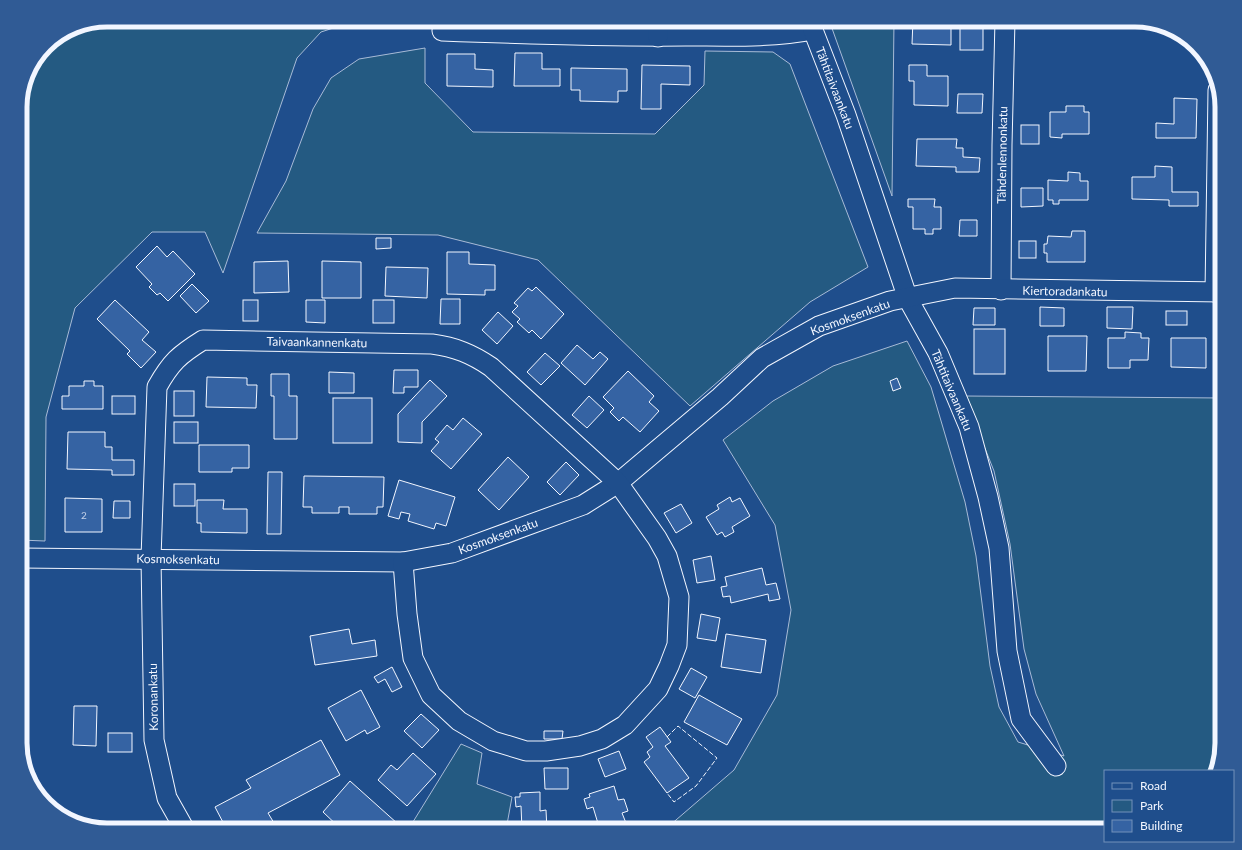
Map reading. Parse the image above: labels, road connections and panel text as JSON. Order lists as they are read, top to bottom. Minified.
{"streets":{"street":["Tähtitaivaankatu","Tähdenlennonkatu","Kiertoradankatu","Kosmoksenkatu","Taivaankannenkatu","Koronankatu"]},"crossings":[["Tähtitaivaankatu","Kiertoradankatu"],["Tähtitaivaankatu","Kosmoksenkatu"],["Tähdenlennonkatu","Kiertoradankatu"],["Kiertoradankatu","Kosmoksenkatu"],["Kosmoksenkatu","Taivaankannenkatu"],["Kosmoksenkatu","Koronankatu"],["Taivaankannenkatu","Koronankatu"]],"house_numbers":["2"],"legend":["Road","Park","Building"]}
